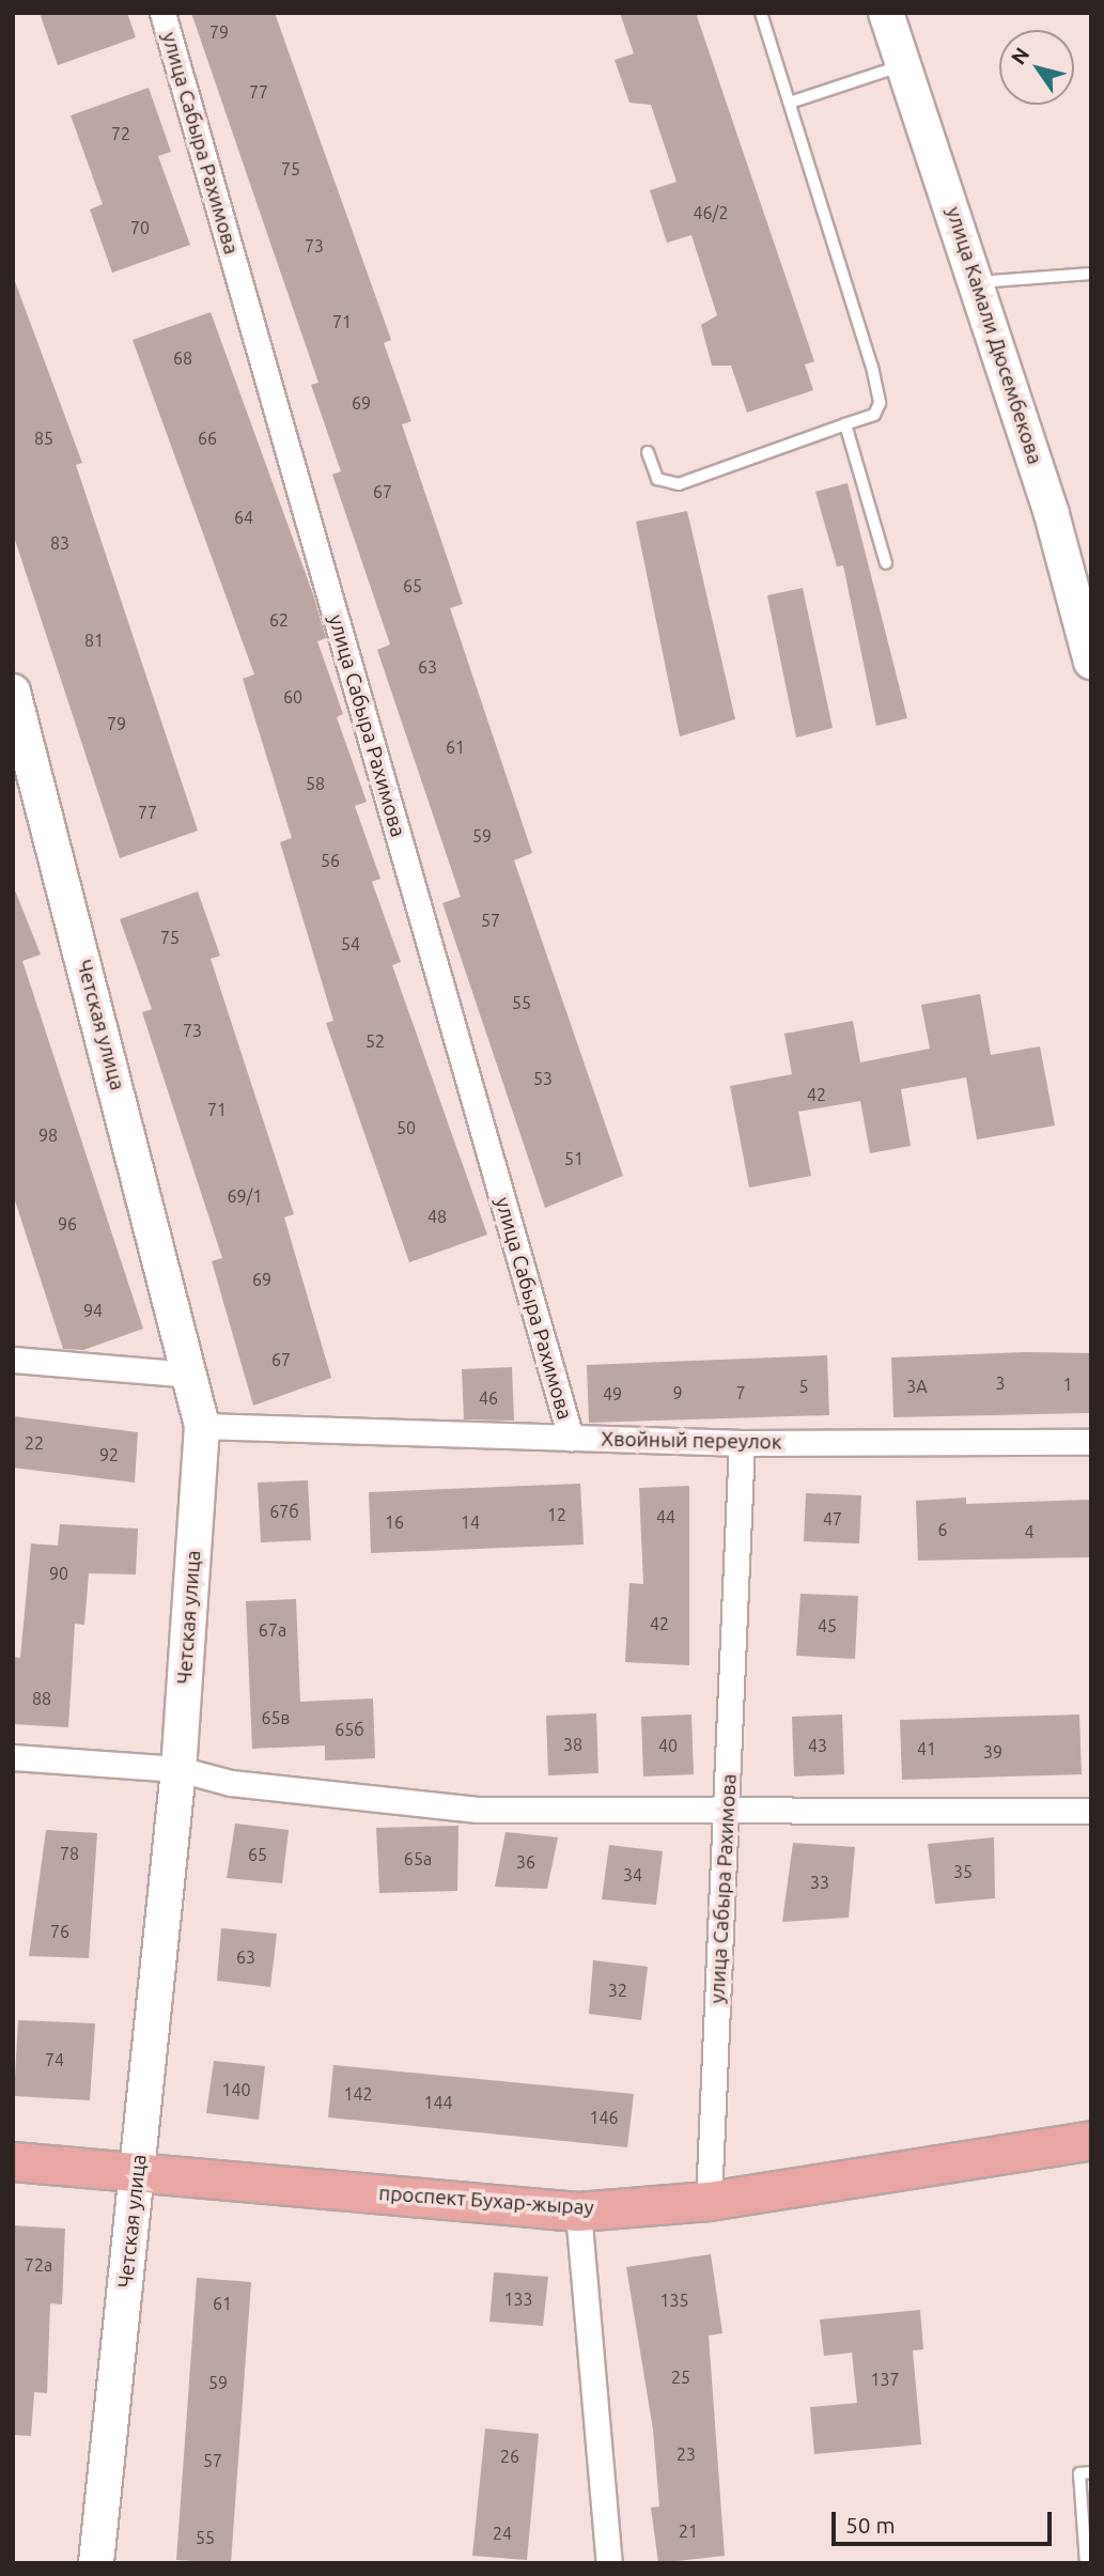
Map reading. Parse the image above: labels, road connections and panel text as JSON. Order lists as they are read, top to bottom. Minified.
{"streets":{"main road":["проспект Бухар-жырау"],"street":["улица Сабыра Рахимова","улица Камали Дюсембекова","Четская улица","Хвойный переулок"]},"crossings":[["улица Сабыра Рахимова","Хвойный переулок"],["улица Сабыра Рахимова","проспект Бухар-жырау"],["Четская улица","Хвойный переулок"],["Четская улица","проспект Бухар-жырау"]],"house_numbers":["79","77","72","75","46/2","70","73","71","68","69","85","66","67","64","83","65","62","81","63","60","79","61","58","77","59","56","57","75","54","55","73","52","53","42","71","50","98","51","69/1","48","96","69","94","67","3","1","5","3А","9","7","49","46","22","92","67б","12","44","47","16","14","6","4","90","42","45","67а","88","65в","65б","38","40","43","41","39","78","65","65а","36","35","34","33","76","63","32","74","140","142","144","146","72а","133","135","61","25","137","59","23","26","57","21","24","55"],"scale_bar":"50 m","north":"top left"}
